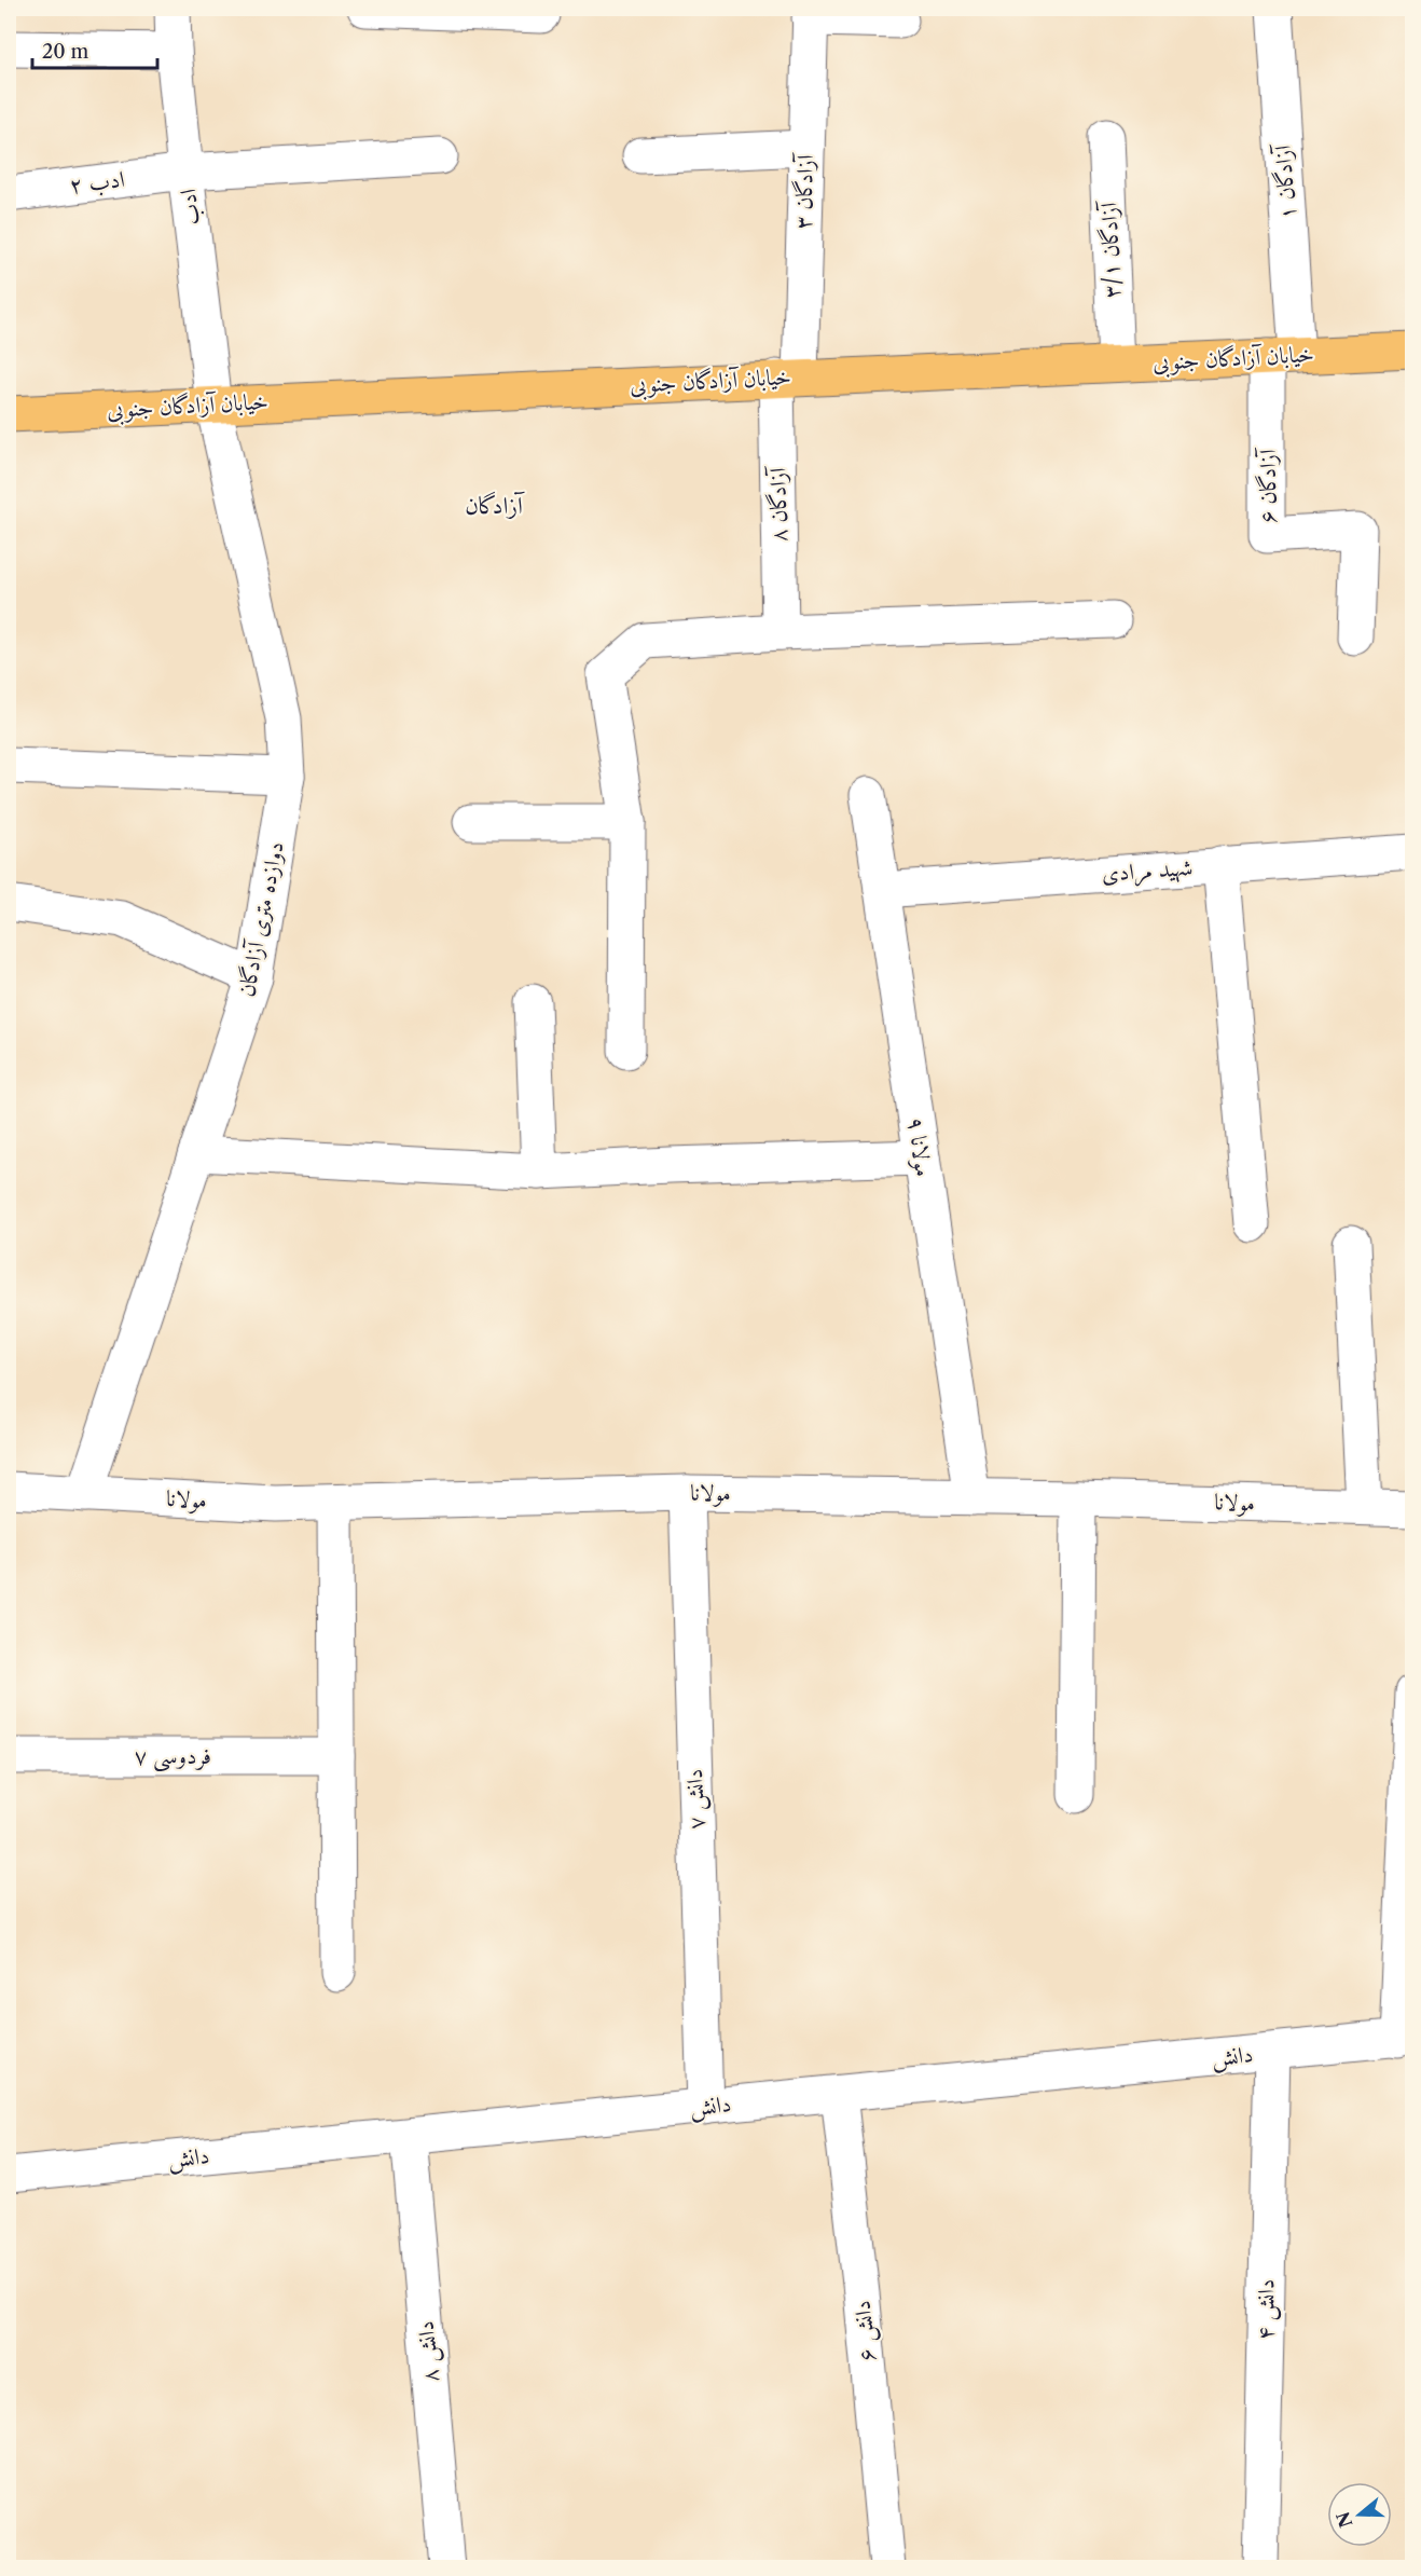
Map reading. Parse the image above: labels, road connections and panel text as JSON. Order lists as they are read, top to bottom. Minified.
{"streets":{"main road":["خیابان آزادگان جنوبی"],"street":["ادب ۲","آزادگان ۱","آزادگان ۳","ادب","آزادگان ۳/۱","آزادگان ۶","آزادگان ۸","شهید مرادی","دوازده متری آزادگان","مولانا ۹","مولانا","فردوسی ۷","دانش ۷","دانش","دانش ۴","دانش ۶","دانش ۸"]},"crossings":[["ادب ۲","ادب"],["آزادگان ۱","خیابان آزادگان جنوبی"],["آزادگان ۱","آزادگان ۶"],["آزادگان ۳","خیابان آزادگان جنوبی"],["آزادگان ۳","آزادگان ۸"],["ادب","خیابان آزادگان جنوبی"],["ادب","دوازده متری آزادگان"],["آزادگان ۳/۱","خیابان آزادگان جنوبی"],["خیابان آزادگان جنوبی","آزادگان ۶"],["خیابان آزادگان جنوبی","آزادگان ۸"],["خیابان آزادگان جنوبی","دوازده متری آزادگان"],["شهید مرادی","مولانا ۹"],["دوازده متری آزادگان","مولانا"],["مولانا ۹","مولانا"],["مولانا","دانش ۷"],["دانش ۷","دانش"],["دانش","دانش ۴"],["دانش","دانش ۶"],["دانش","دانش ۸"]],"districts":["آزادگان"],"scale_bar":"20 m","north":"left"}
